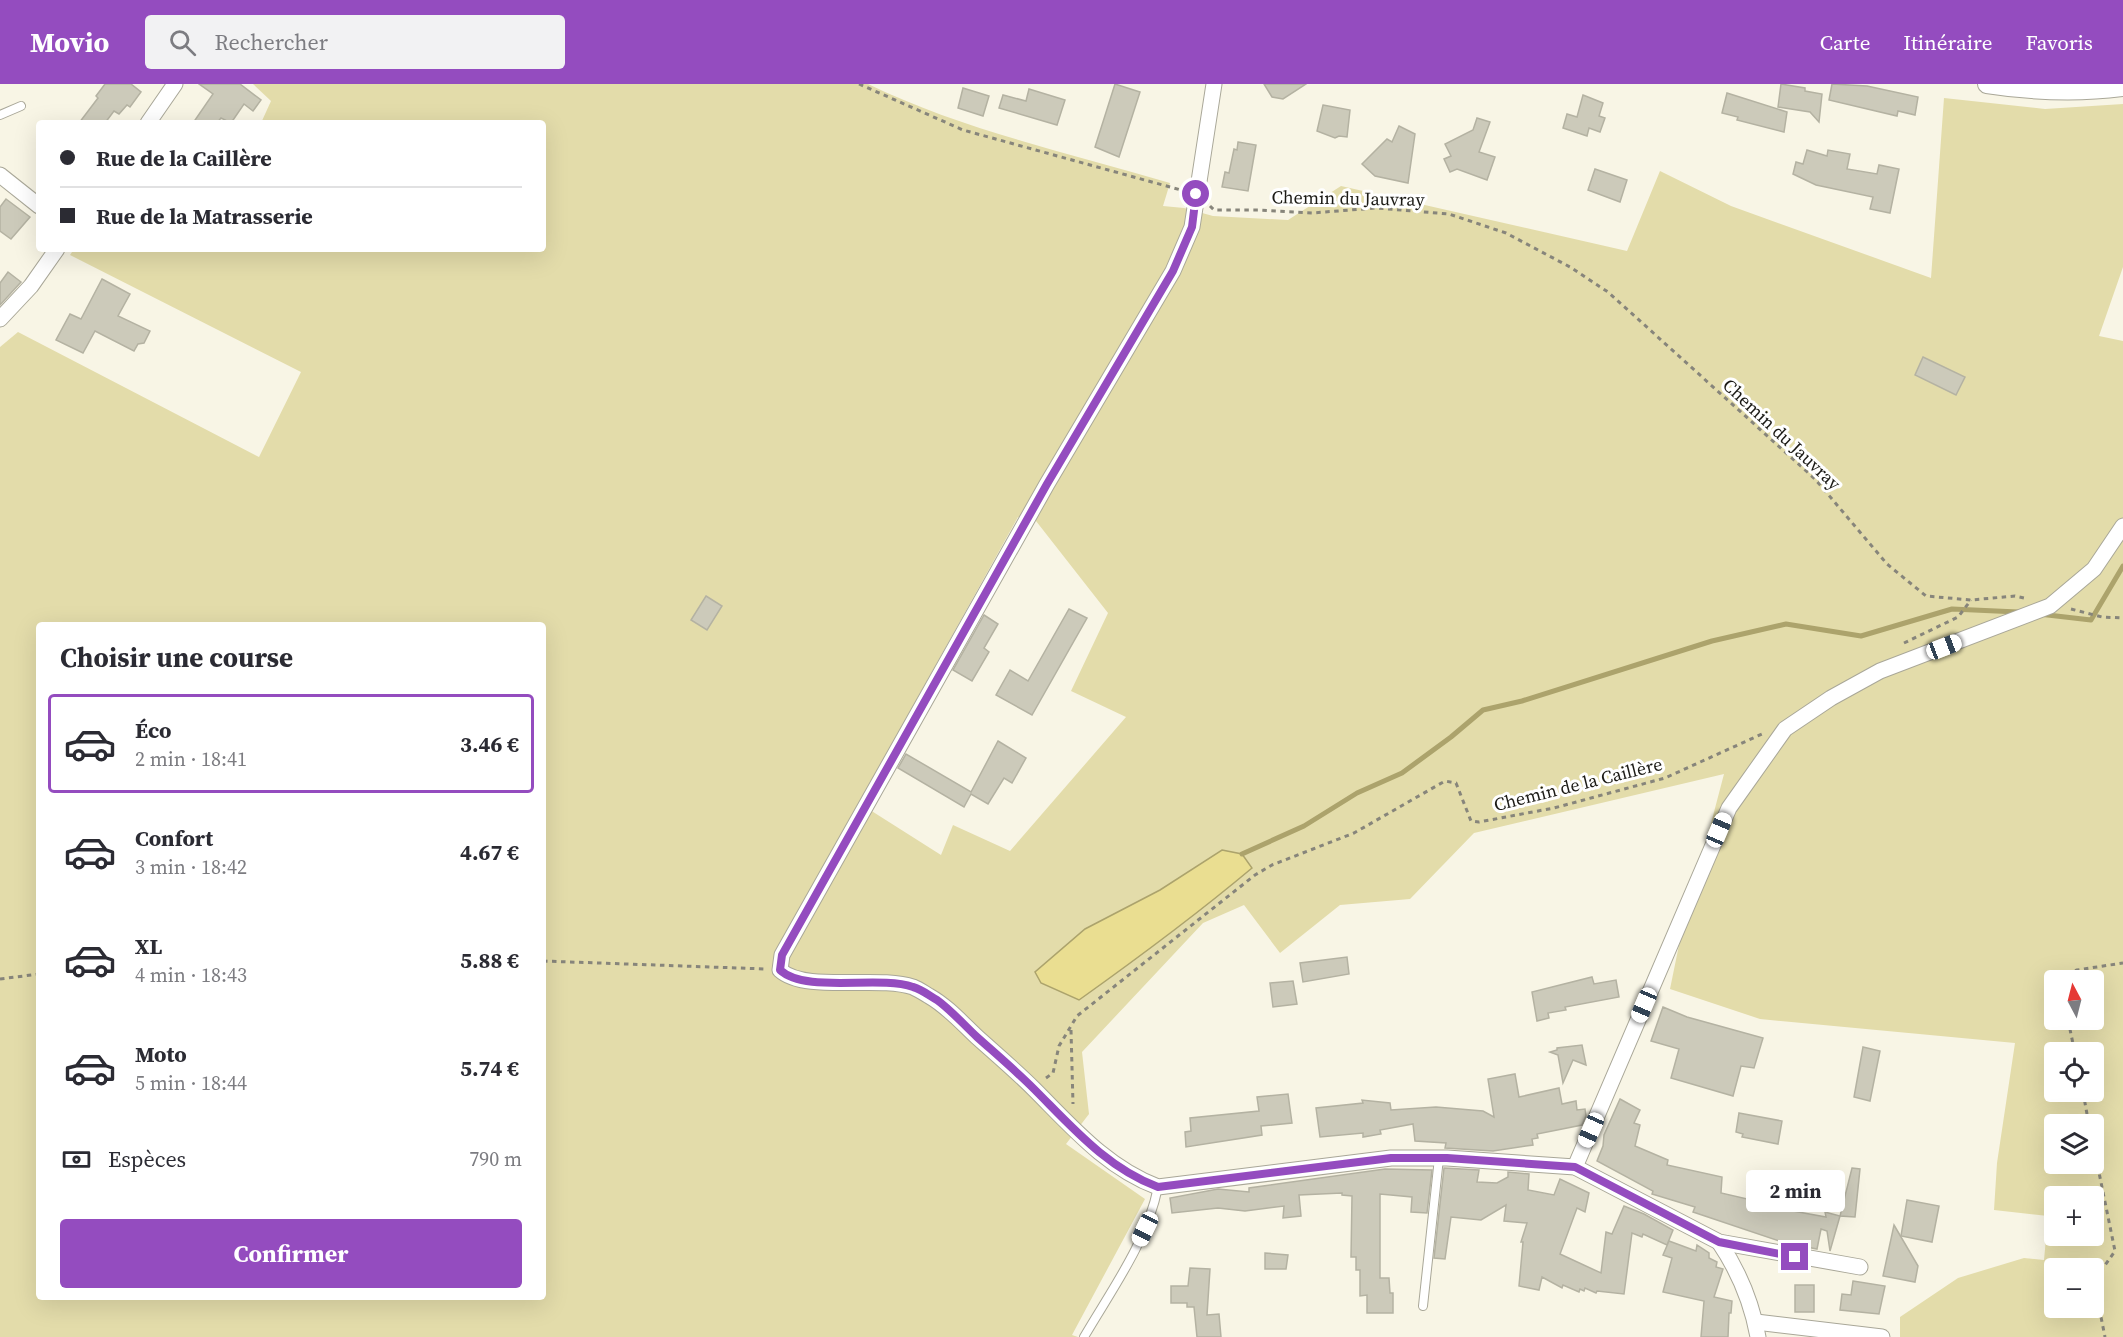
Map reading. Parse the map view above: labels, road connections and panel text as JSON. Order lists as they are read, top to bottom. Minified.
{"streets":{"path":["Chemin du Jauvray","Chemin de la Caillère"]},"north":"top","page":{"header":"Movio","search":"Rechercher","nav":["Carte","Itinéraire","Favoris"],"banner":["Rue de la Caillère","Rue de la Matrasserie"],"heading":"Choisir une course","list":[{"name":"Éco","note":"2 min · 18:41","value":"3.46 €"},{"name":"Confort","note":"3 min · 18:42","value":"4.67 €"},{"name":"XL","note":"4 min · 18:43","value":"5.88 €"},{"name":"Moto","note":"5 min · 18:44","value":"5.74 €"}],"map_buttons":["+","−"],"pay":["Espèces","790 m"],"bubble":"2 min","buttons":"Confirmer"}}
